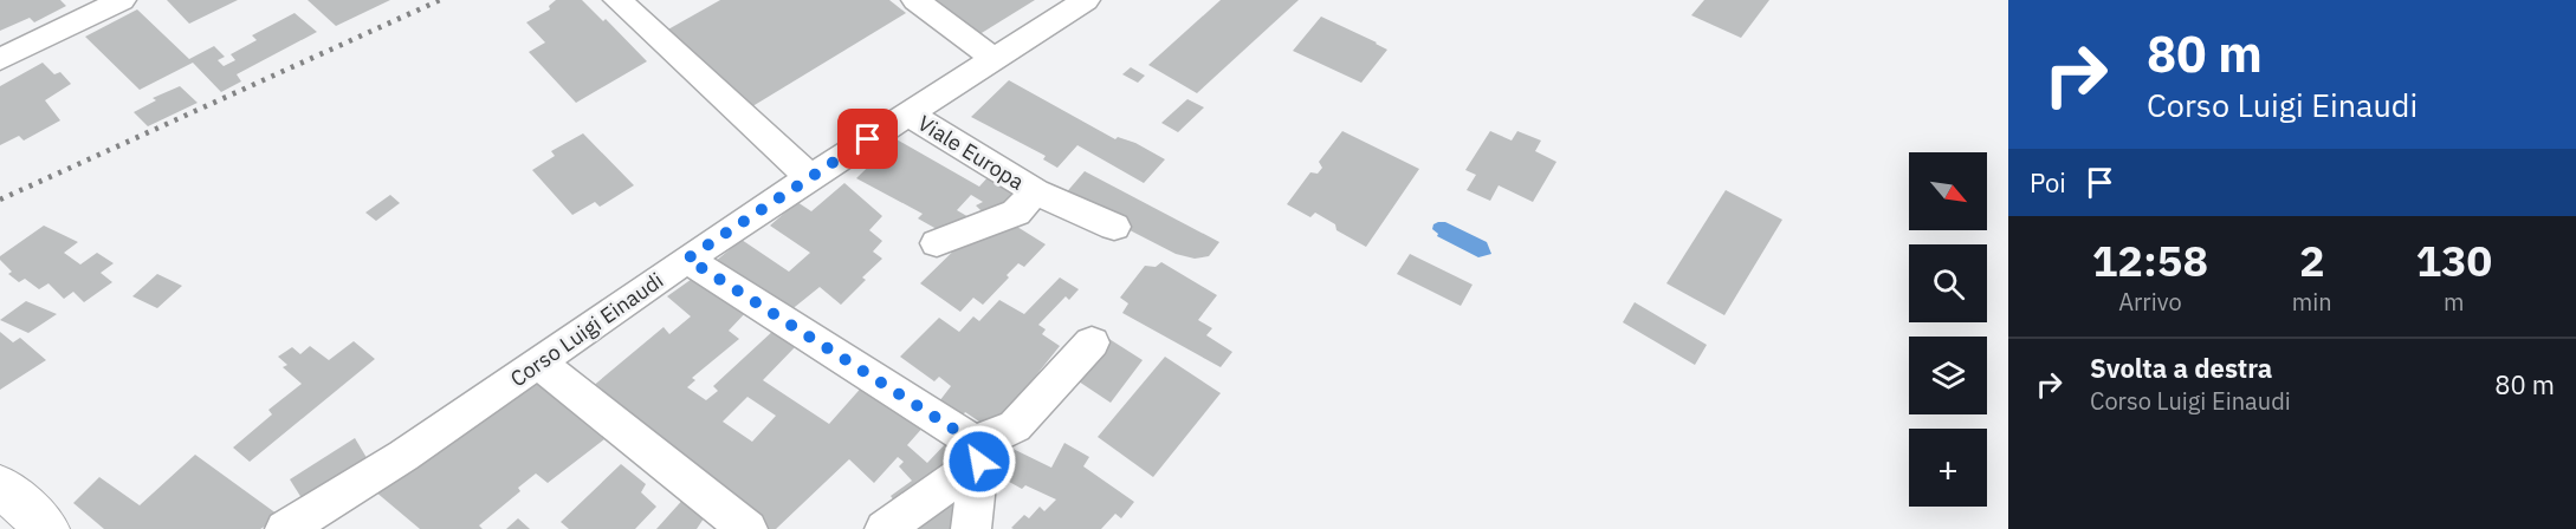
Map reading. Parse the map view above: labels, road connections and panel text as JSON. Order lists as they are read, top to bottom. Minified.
{"streets":{"street":["Viale Europa","Corso Luigi Einaudi"]},"crossings":[["Viale Europa","Corso Luigi Einaudi"]],"north":"bottom right","page":{"turn":["80 m","Corso Luigi Einaudi"],"then":"Poi","map_buttons":"+","eta":["12:58","Arrivo","2","min","130","m"],"list":[{"name":"Svolta a destra","note":"Corso Luigi Einaudi","value":"80 m"}]}}
